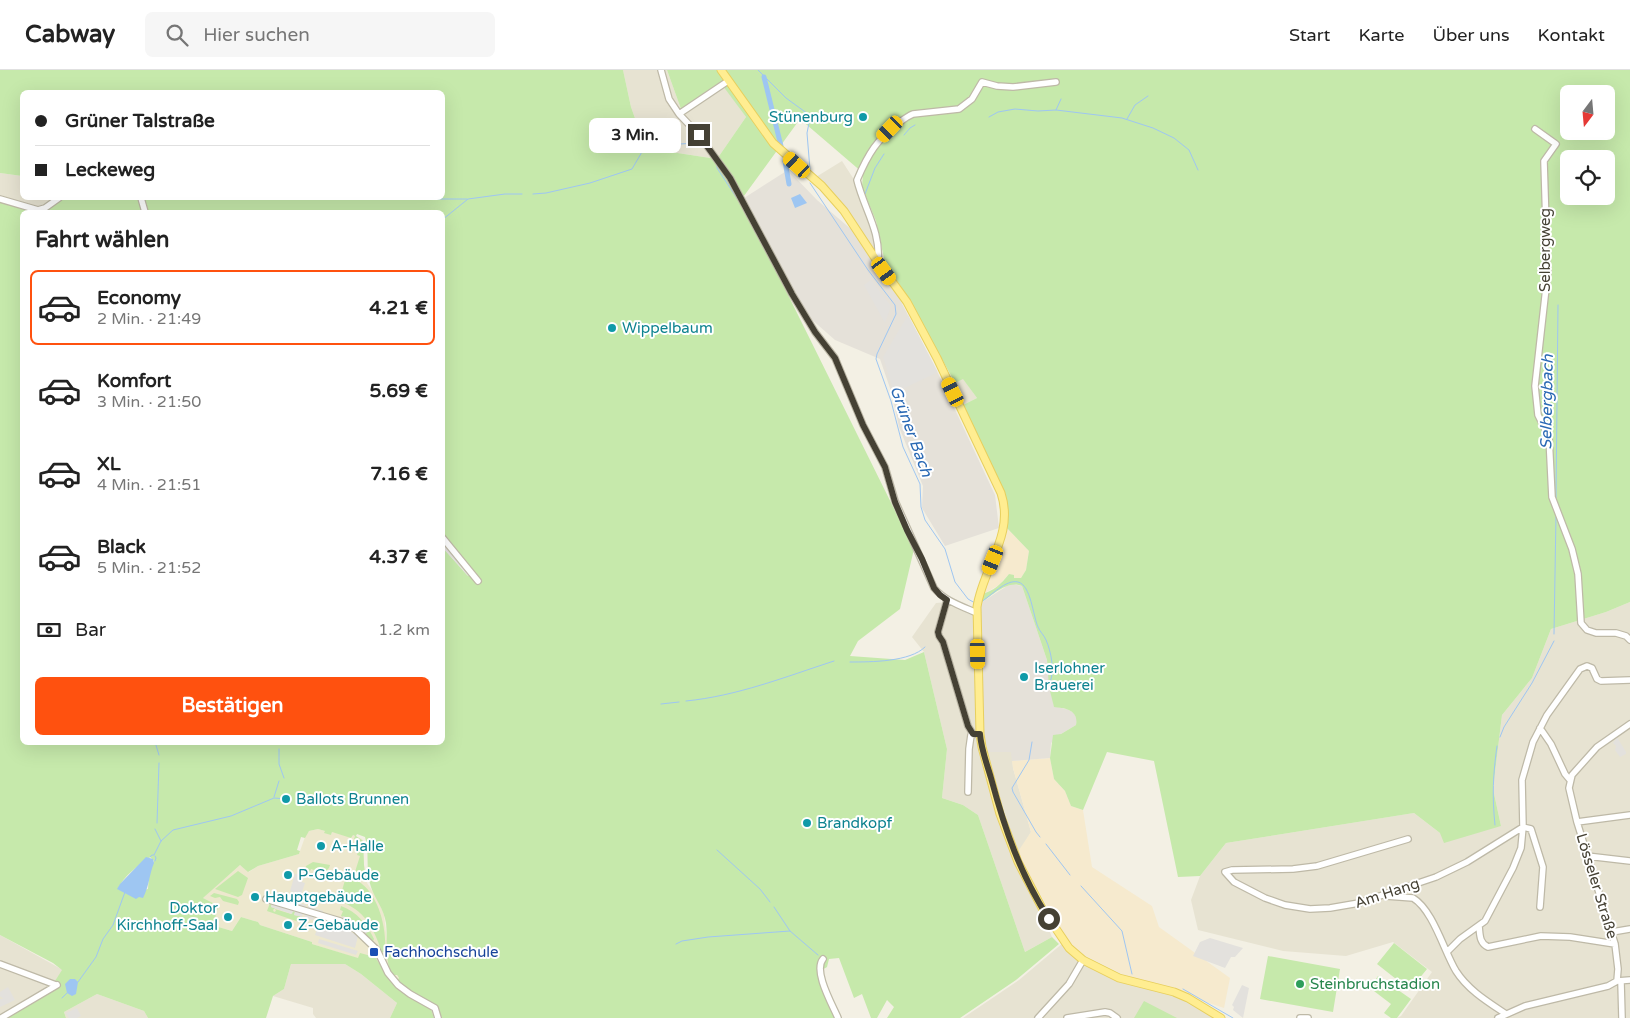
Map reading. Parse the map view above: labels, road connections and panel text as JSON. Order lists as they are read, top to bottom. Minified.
{"streets":{"street":["Selbergweg","Lösseler Straße","Am Hang"]},"water":["Selbergbach","Grüner Bach"],"places":{"other":["Stünenburg","Wippelbaum","Iserlohner Brauerei","Ballots Brunnen","Brandkopf","A-Halle","P-Gebäude","Hauptgebäude","Doktor Kirchhoff-Saal","Z-Gebäude","Steinbruchstadion"],"transit":["Fachhochschule"]},"north":"bottom","page":{"header":"Cabway","search":"Hier suchen","nav":["Start","Karte","Über uns","Kontakt"],"banner":["Grüner Talstraße","Leckeweg"],"bubble":"3 Min.","heading":"Fahrt wählen","list":[{"name":"Economy","note":"2 Min. · 21:49","value":"4.21 €"},{"name":"Komfort","note":"3 Min. · 21:50","value":"5.69 €"},{"name":"XL","note":"4 Min. · 21:51","value":"7.16 €"},{"name":"Black","note":"5 Min. · 21:52","value":"4.37 €"}],"pay":["Bar","1.2 km"],"buttons":"Bestätigen"}}
